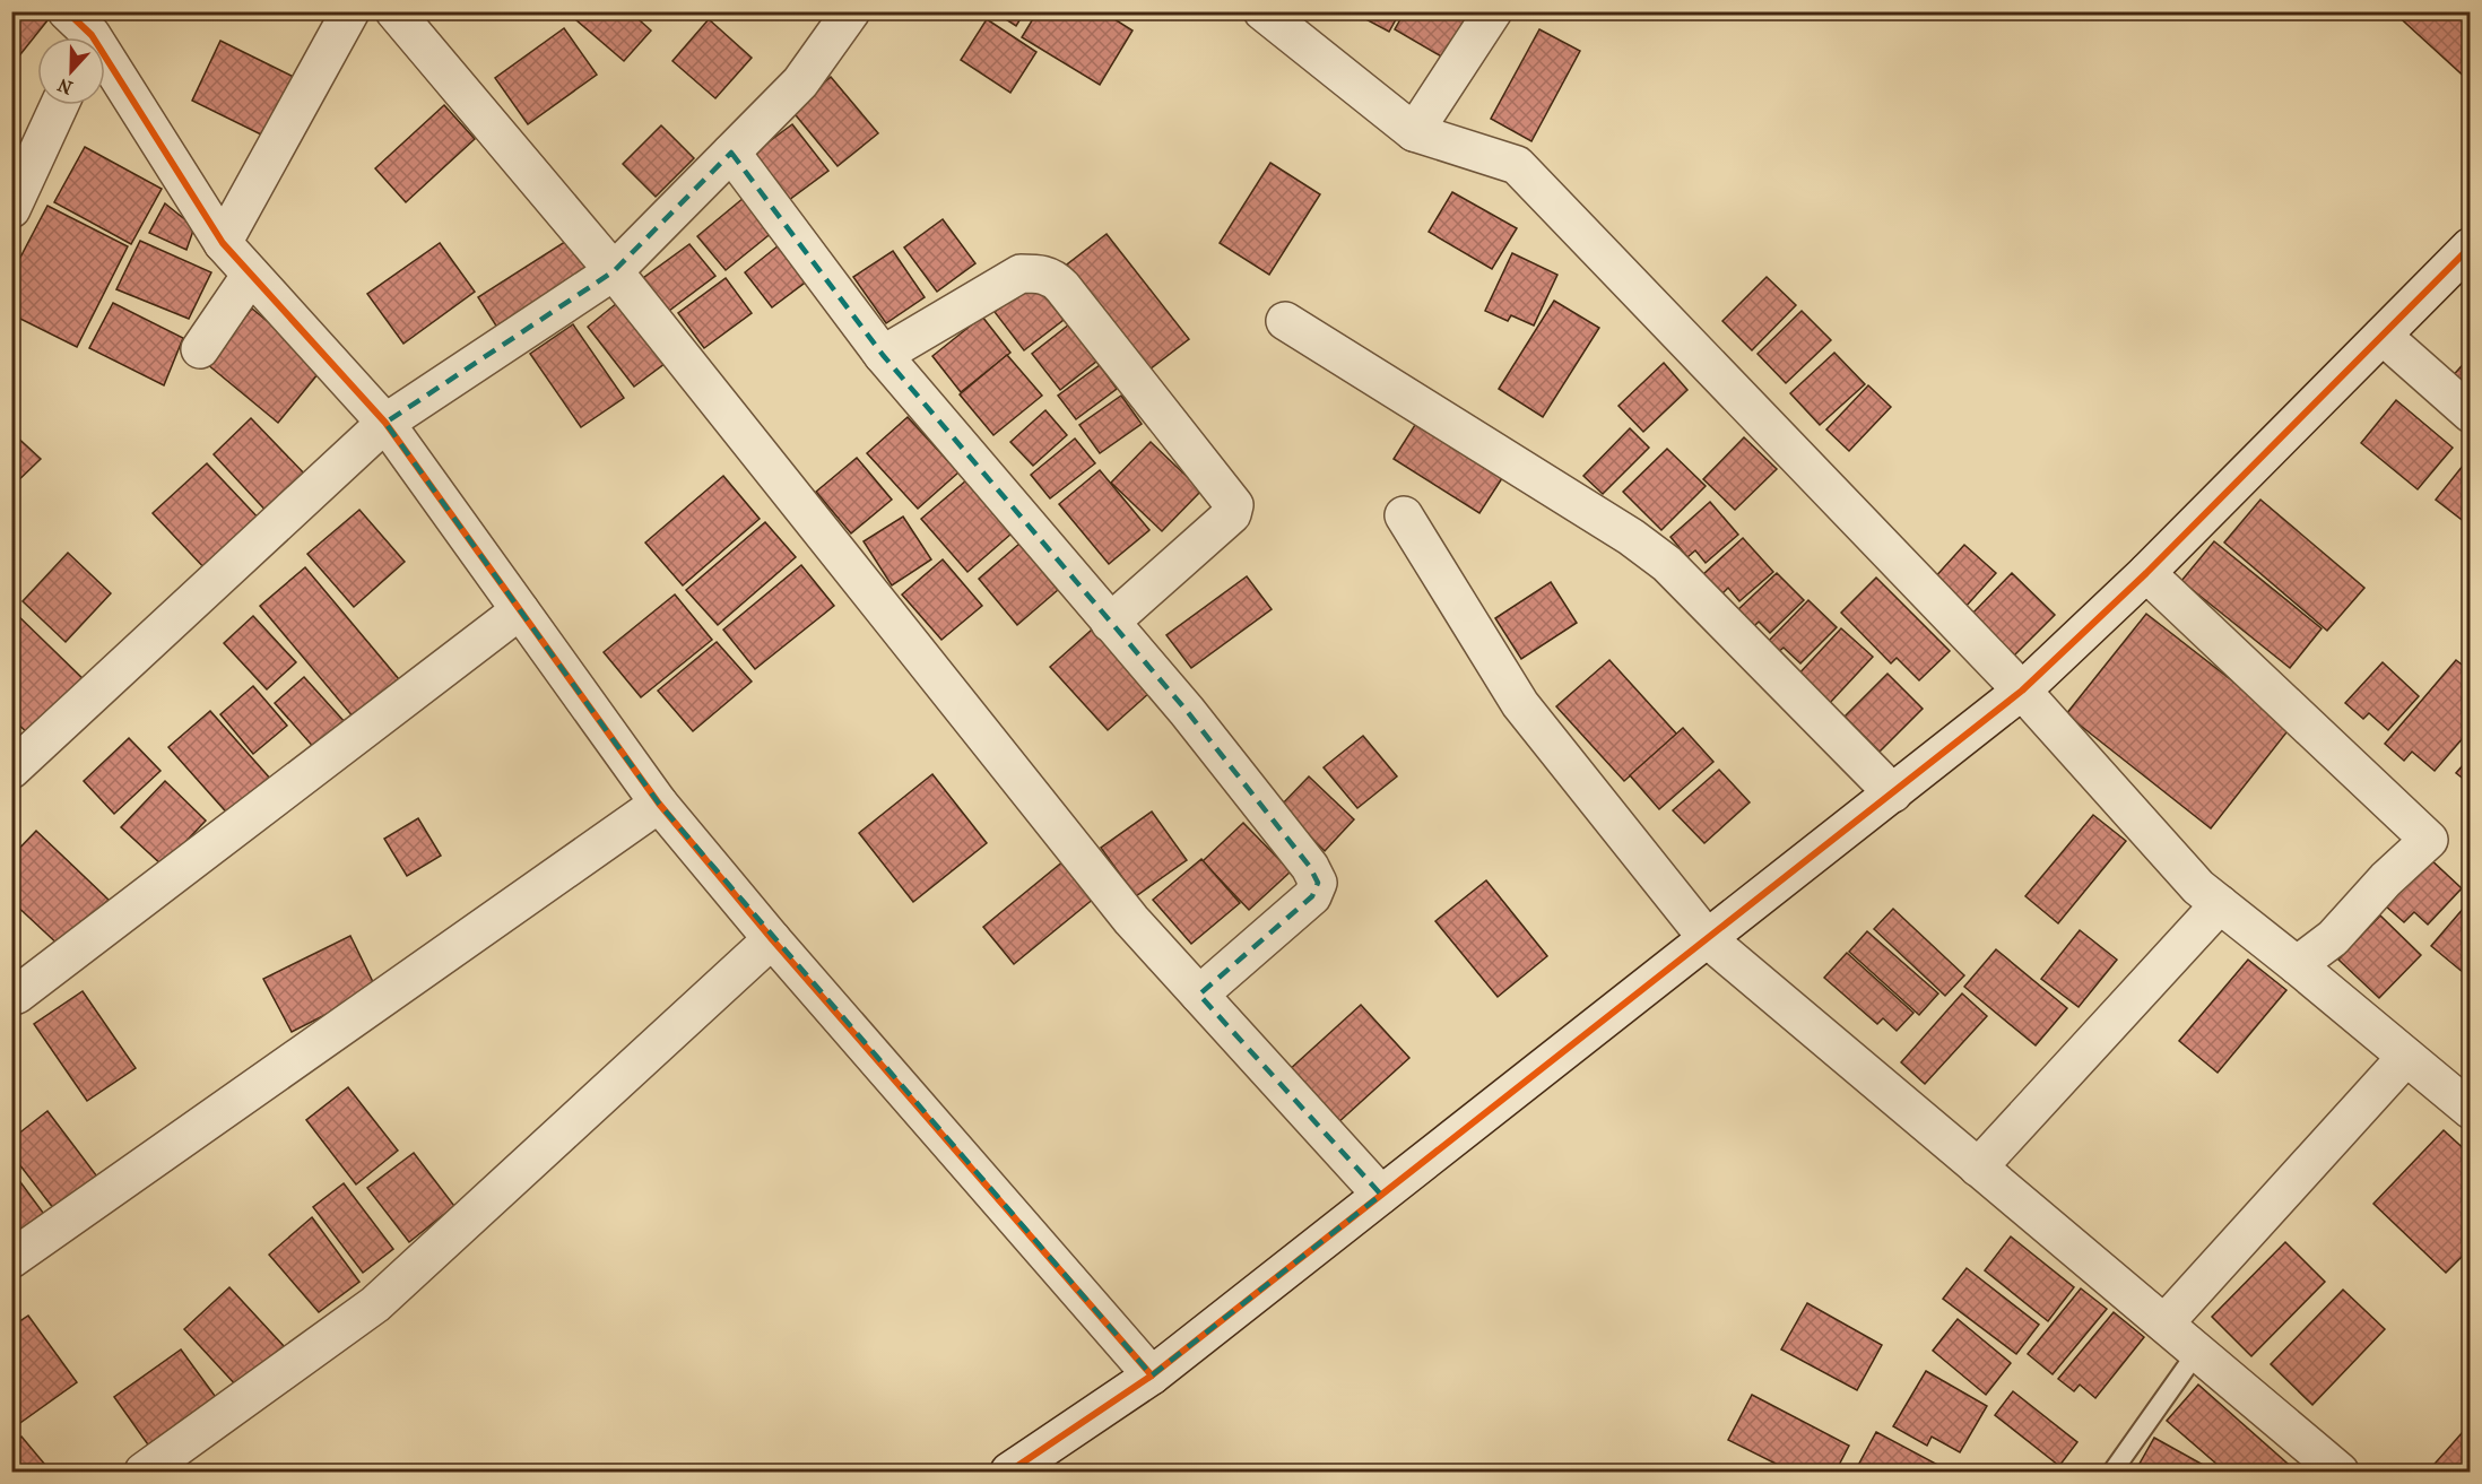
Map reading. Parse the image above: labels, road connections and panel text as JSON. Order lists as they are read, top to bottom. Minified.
{"north":"bottom"}
